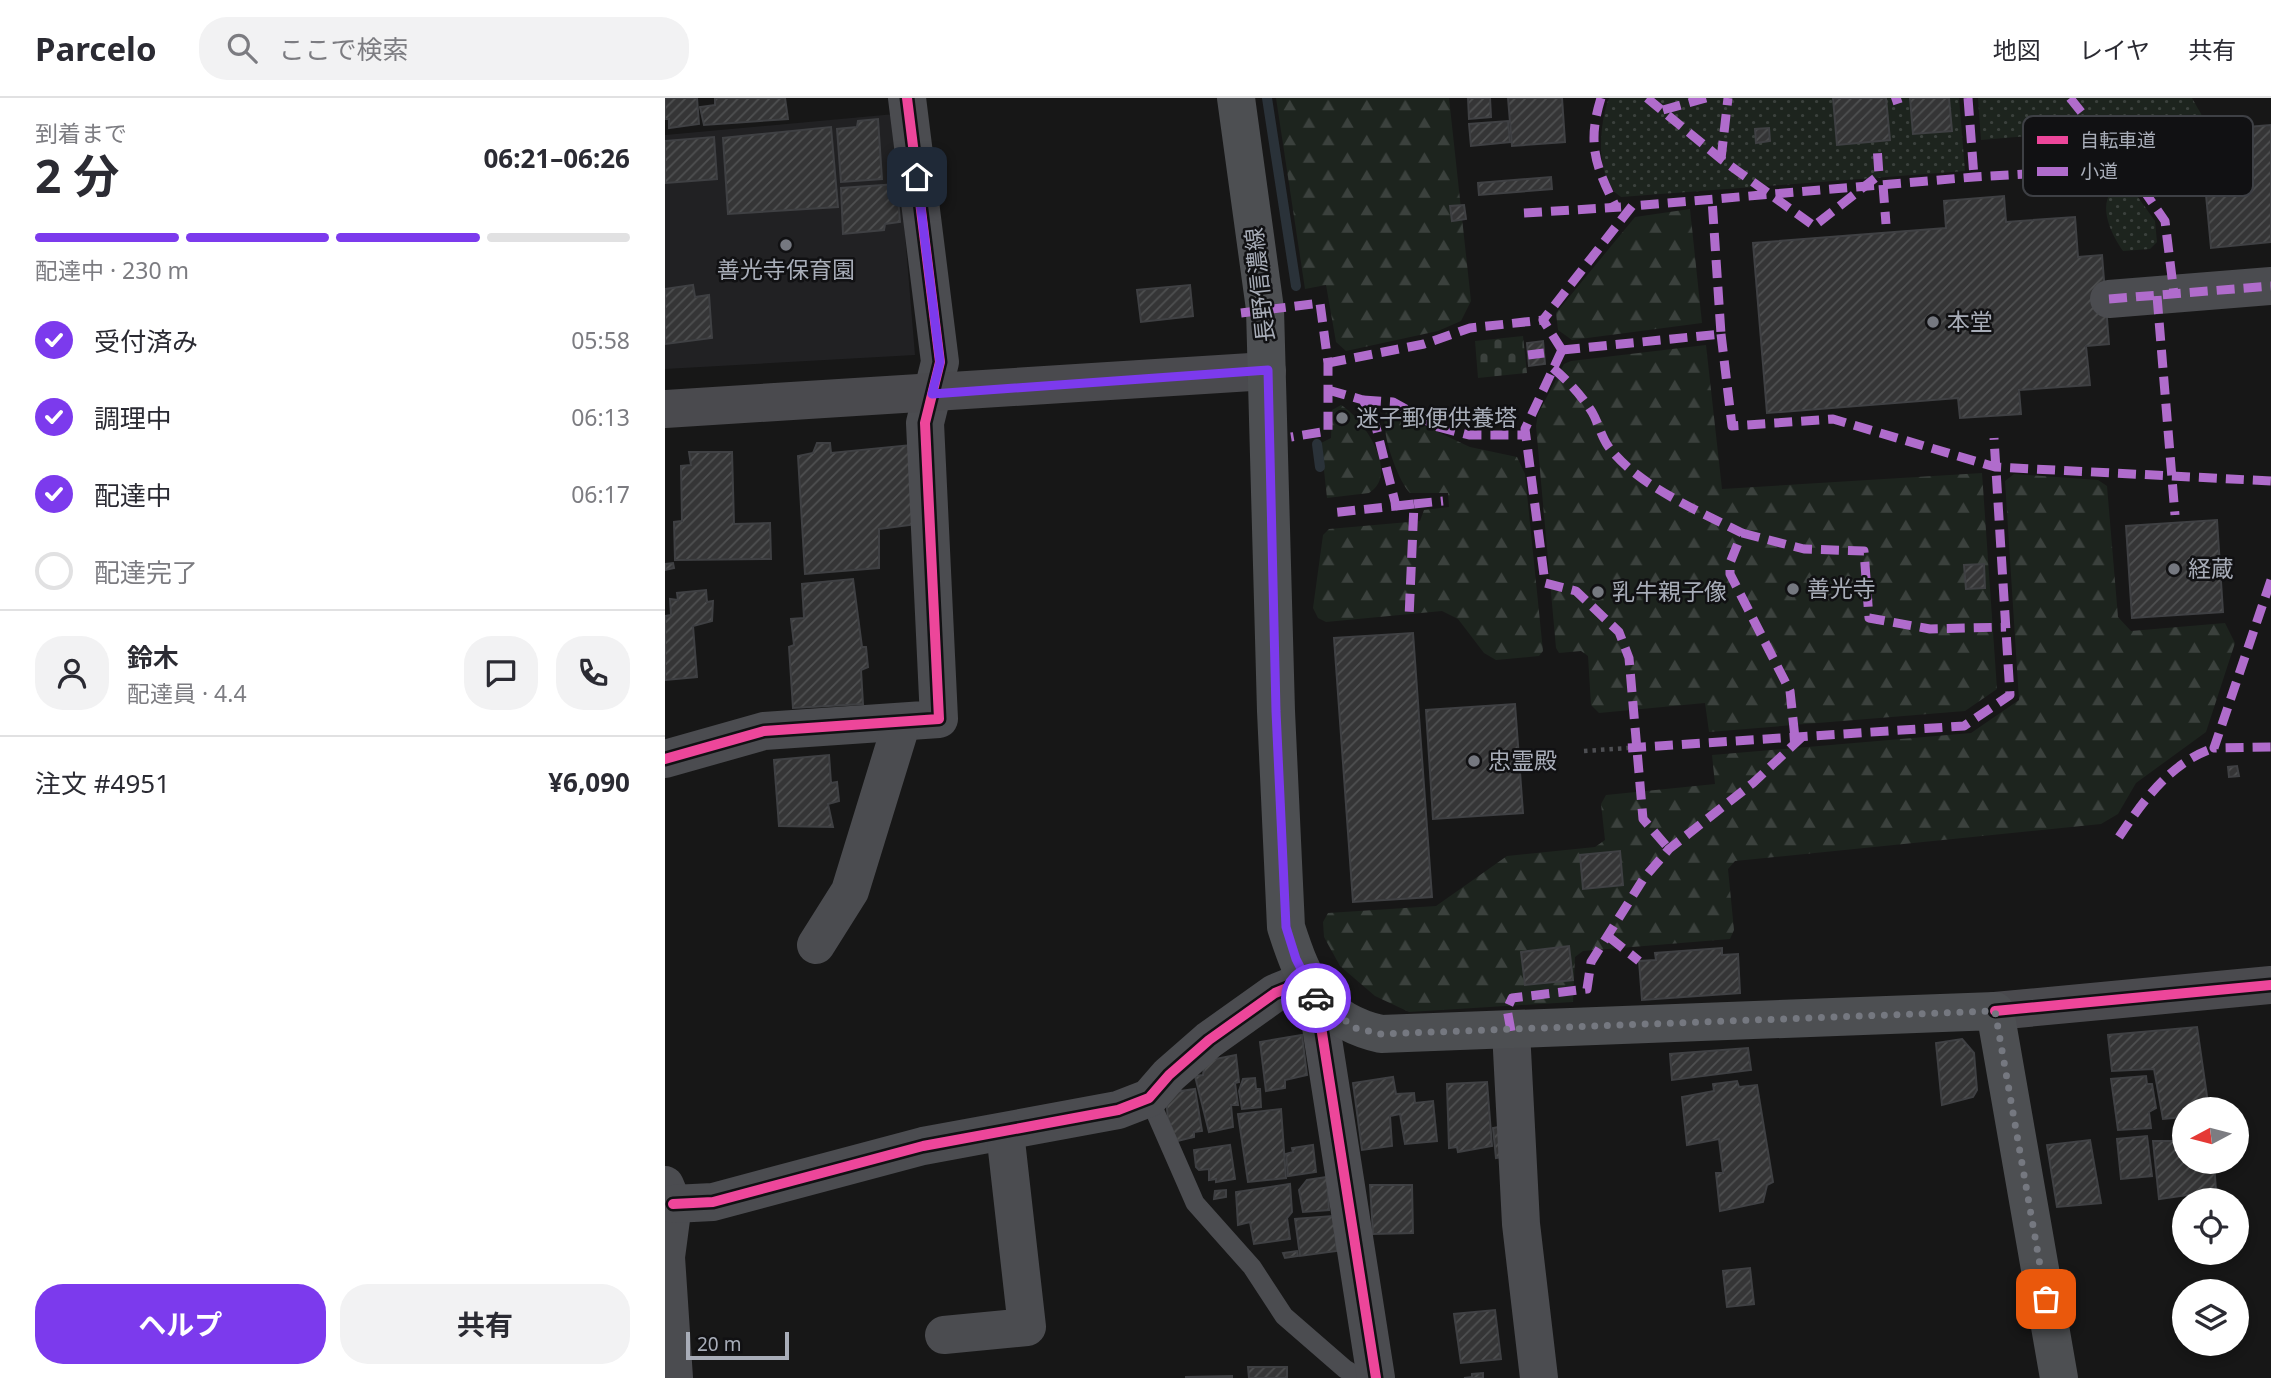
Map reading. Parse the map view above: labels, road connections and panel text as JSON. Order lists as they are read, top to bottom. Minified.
{"streets":{"main road":["長野信濃線"]},"places":["善光寺保育園","本堂","迷子郵便供養塔","経蔵","善光寺","乳牛親子像","忠霊殿"],"legend":["自転車道","小道"],"scale_bar":"20 m","north":"left","page":{"header":"Parcelo","search":"ここで検索","nav":["地図","レイヤ","共有"],"heading":["2 分","到着まで","06:21–06:26"],"panel":["鈴木","配達員 · 4.4","注文 #4951","¥6,090"],"bar":"配達中 · 230 m","list":[["受付済み","05:58"],["調理中","06:13"],["配達中","06:17"],"配達完了"],"buttons":["ヘルプ","共有"],"scale":"20 m"}}
